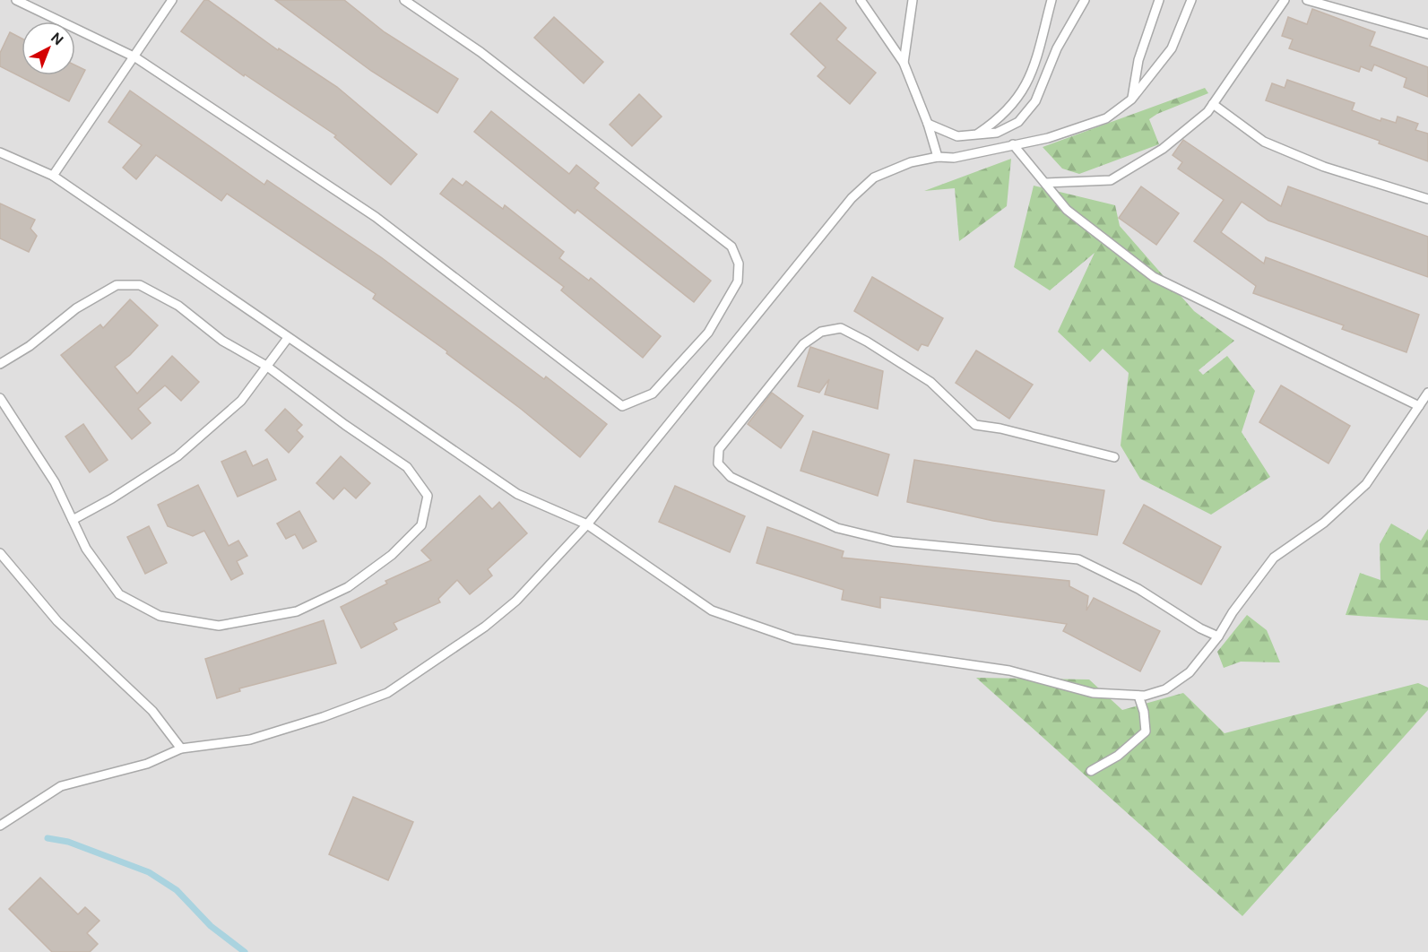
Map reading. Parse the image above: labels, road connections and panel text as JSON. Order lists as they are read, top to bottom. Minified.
{"north":"top right"}
